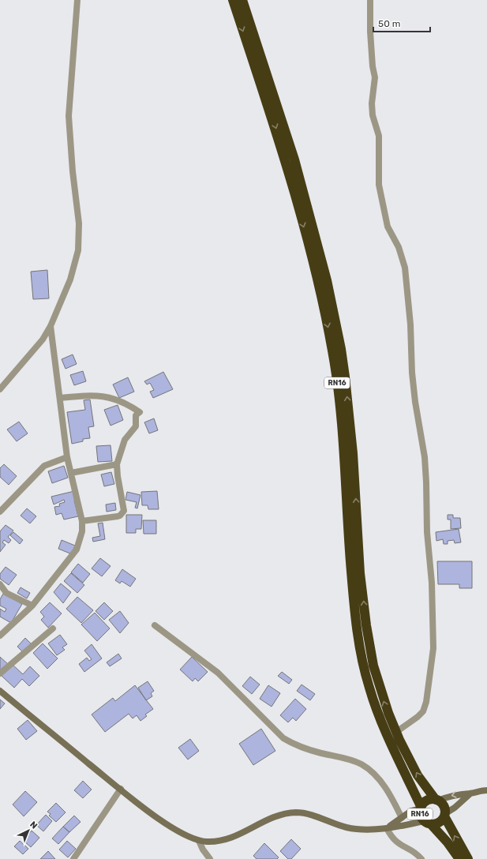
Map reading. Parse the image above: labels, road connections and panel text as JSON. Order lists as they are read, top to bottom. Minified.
{"streets":{"highway":["RN16"]},"scale_bar":"50 m","north":"top right"}
